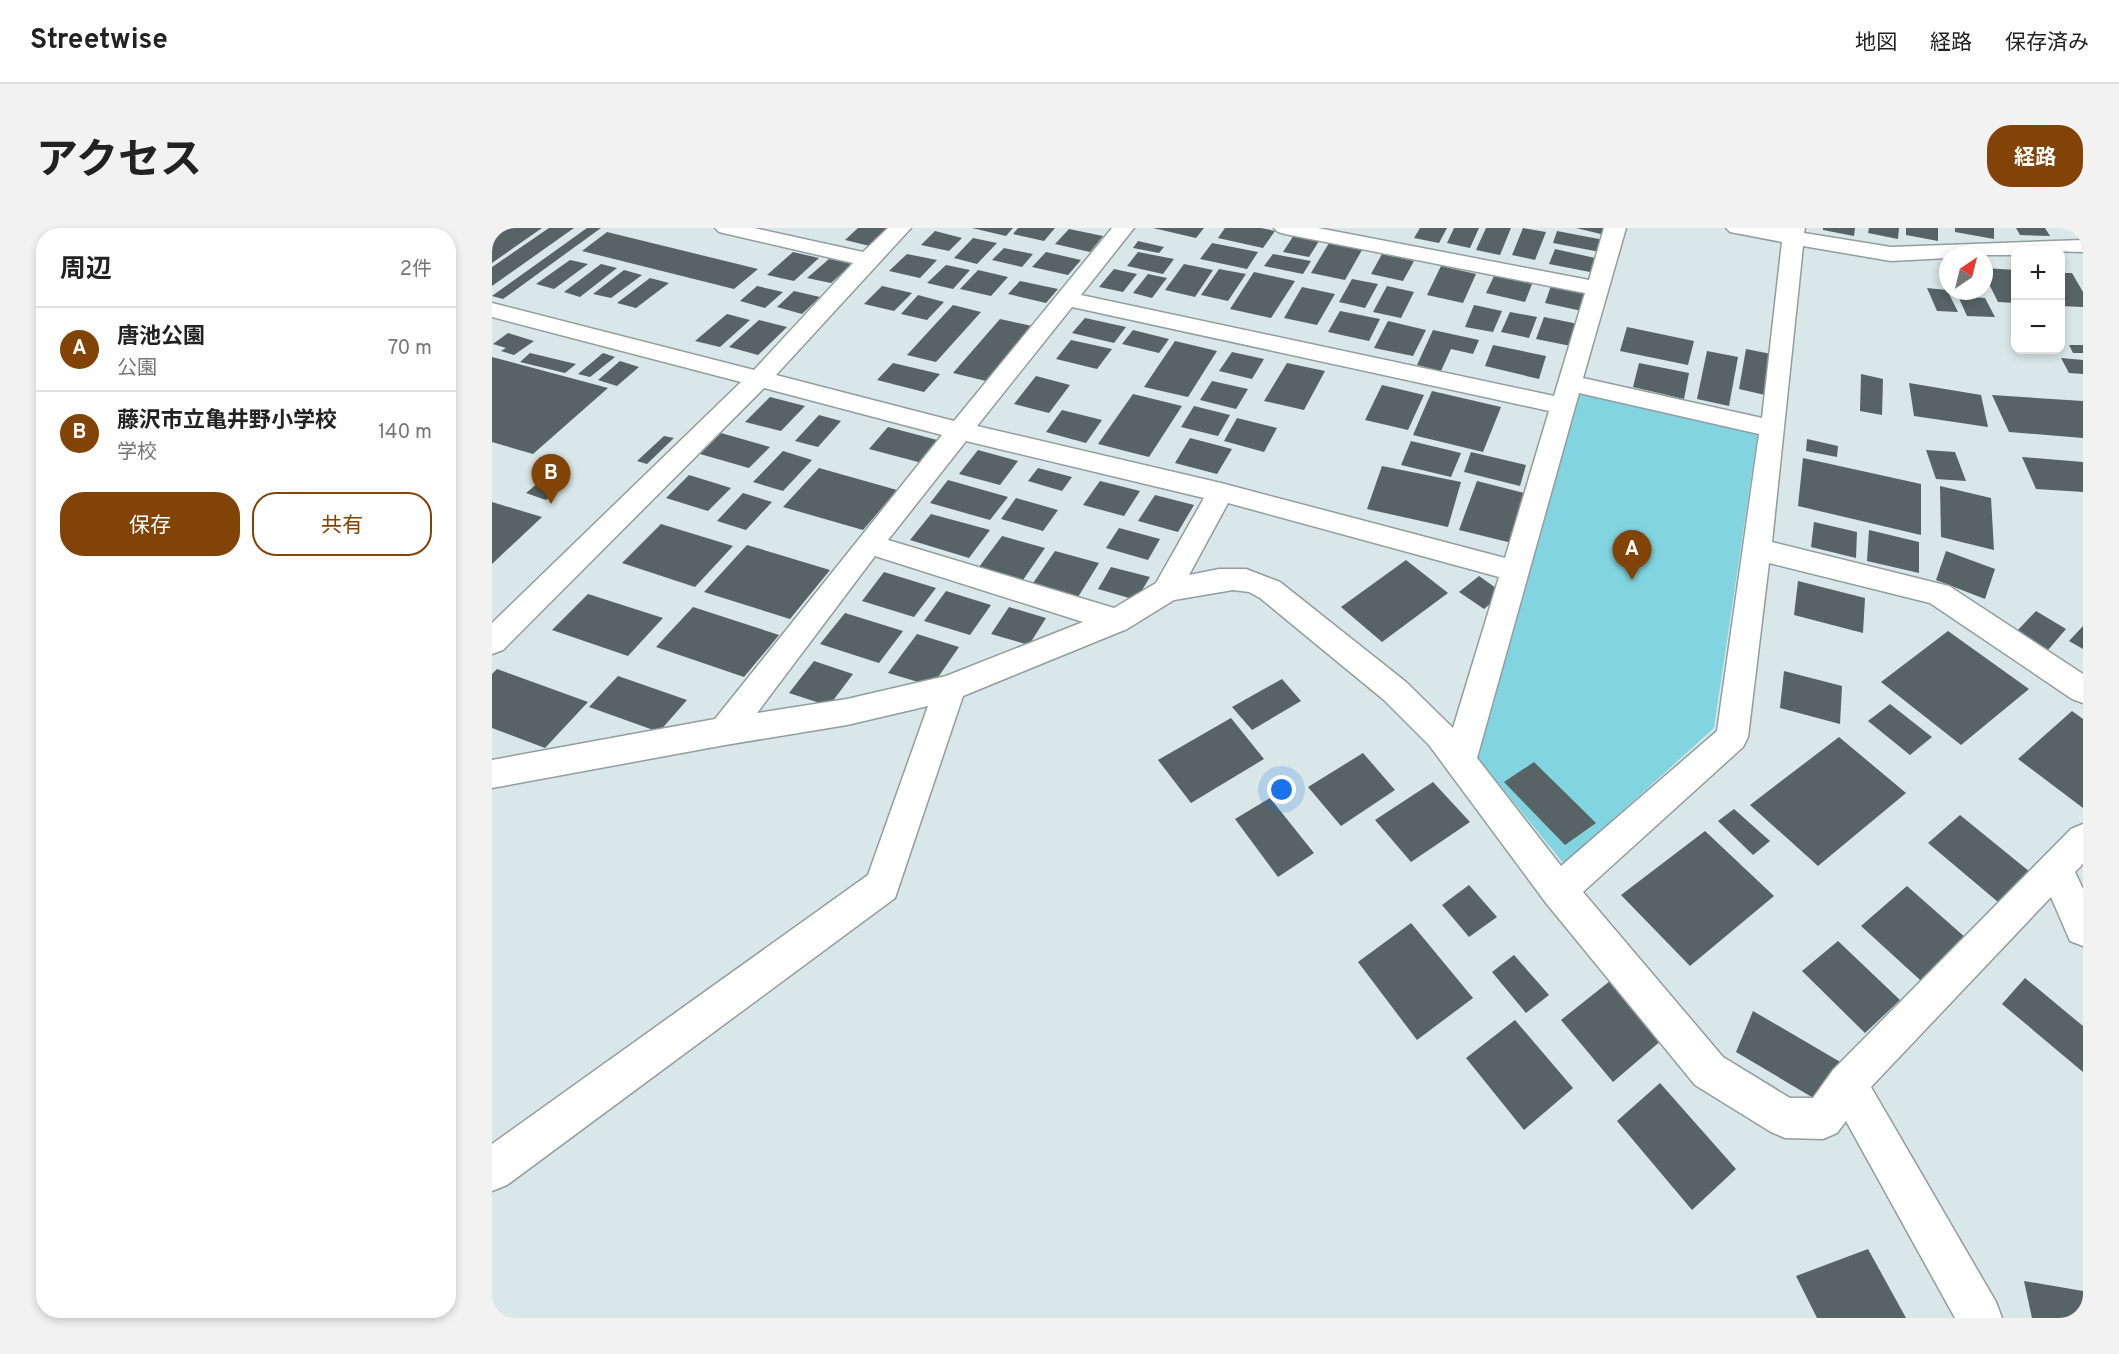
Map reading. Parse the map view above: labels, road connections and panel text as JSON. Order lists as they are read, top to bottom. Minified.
{"north":"top right","page":{"header":"Streetwise","nav":["地図","経路","保存済み"],"title":"アクセス","buttons":["経路",["保存","共有"]],"heading":["周辺","2件"],"map_buttons":["+","−"],"list":[{"mark":"A","name":"唐池公園","note":"公園","value":"70 m"},{"mark":"B","name":"藤沢市立亀井野小学校","note":"学校","value":"140 m"}],"pins":["B","A"]}}
